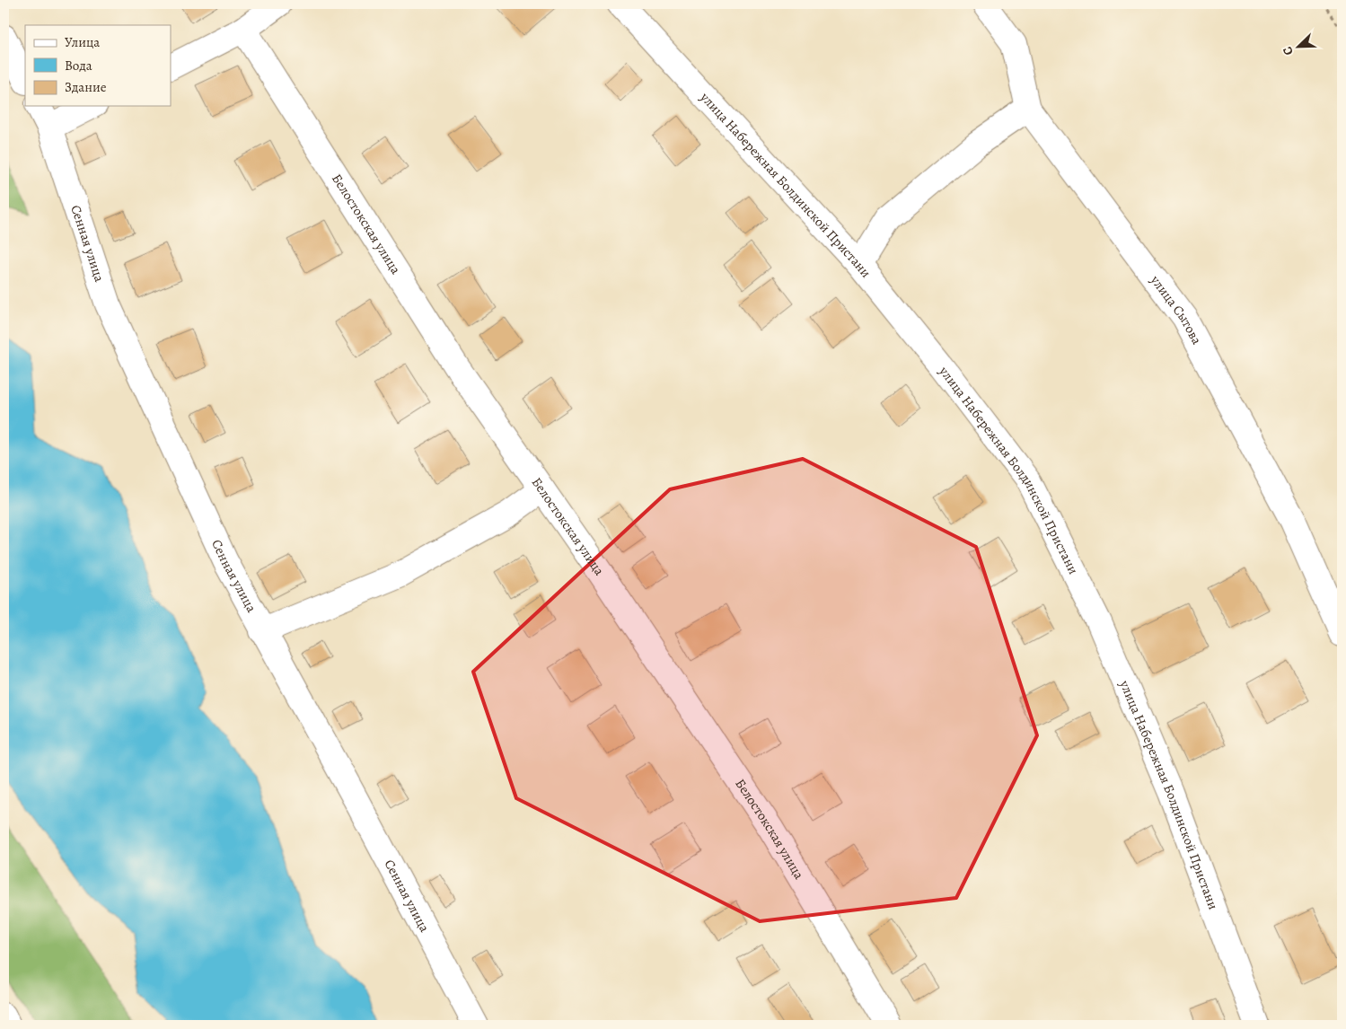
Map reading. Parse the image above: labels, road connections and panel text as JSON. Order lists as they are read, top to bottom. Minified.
{"streets":{"street":["улица Набережная Болдинской Пристани","Белостокская улица","Сенная улица","улица Сытова"]},"legend":["Улица","Вода","Здание"],"north":"bottom left"}
